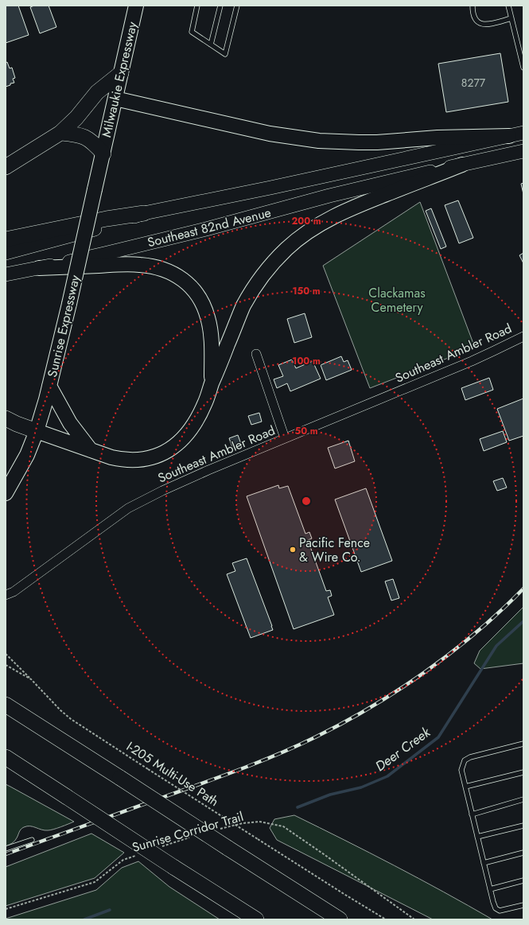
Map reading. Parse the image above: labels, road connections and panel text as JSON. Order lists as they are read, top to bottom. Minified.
{"streets":{"highway":["Milwaukie Expressway","Sunrise Expressway"],"main road":["Southeast 82nd Avenue"],"street":["Southeast Ambler Road"],"path":["I-205 Multi-Use Path","Sunrise Corridor Trail"]},"crossings":[["Milwaukie Expressway","Sunrise Expressway"]],"water":["Deer Creek"],"parks":["Clackamas Cemetery"],"places":["Pacific Fence & Wire Co."],"house_numbers":["8277"],"rings":["200 m","150 m","100 m","50 m"]}
